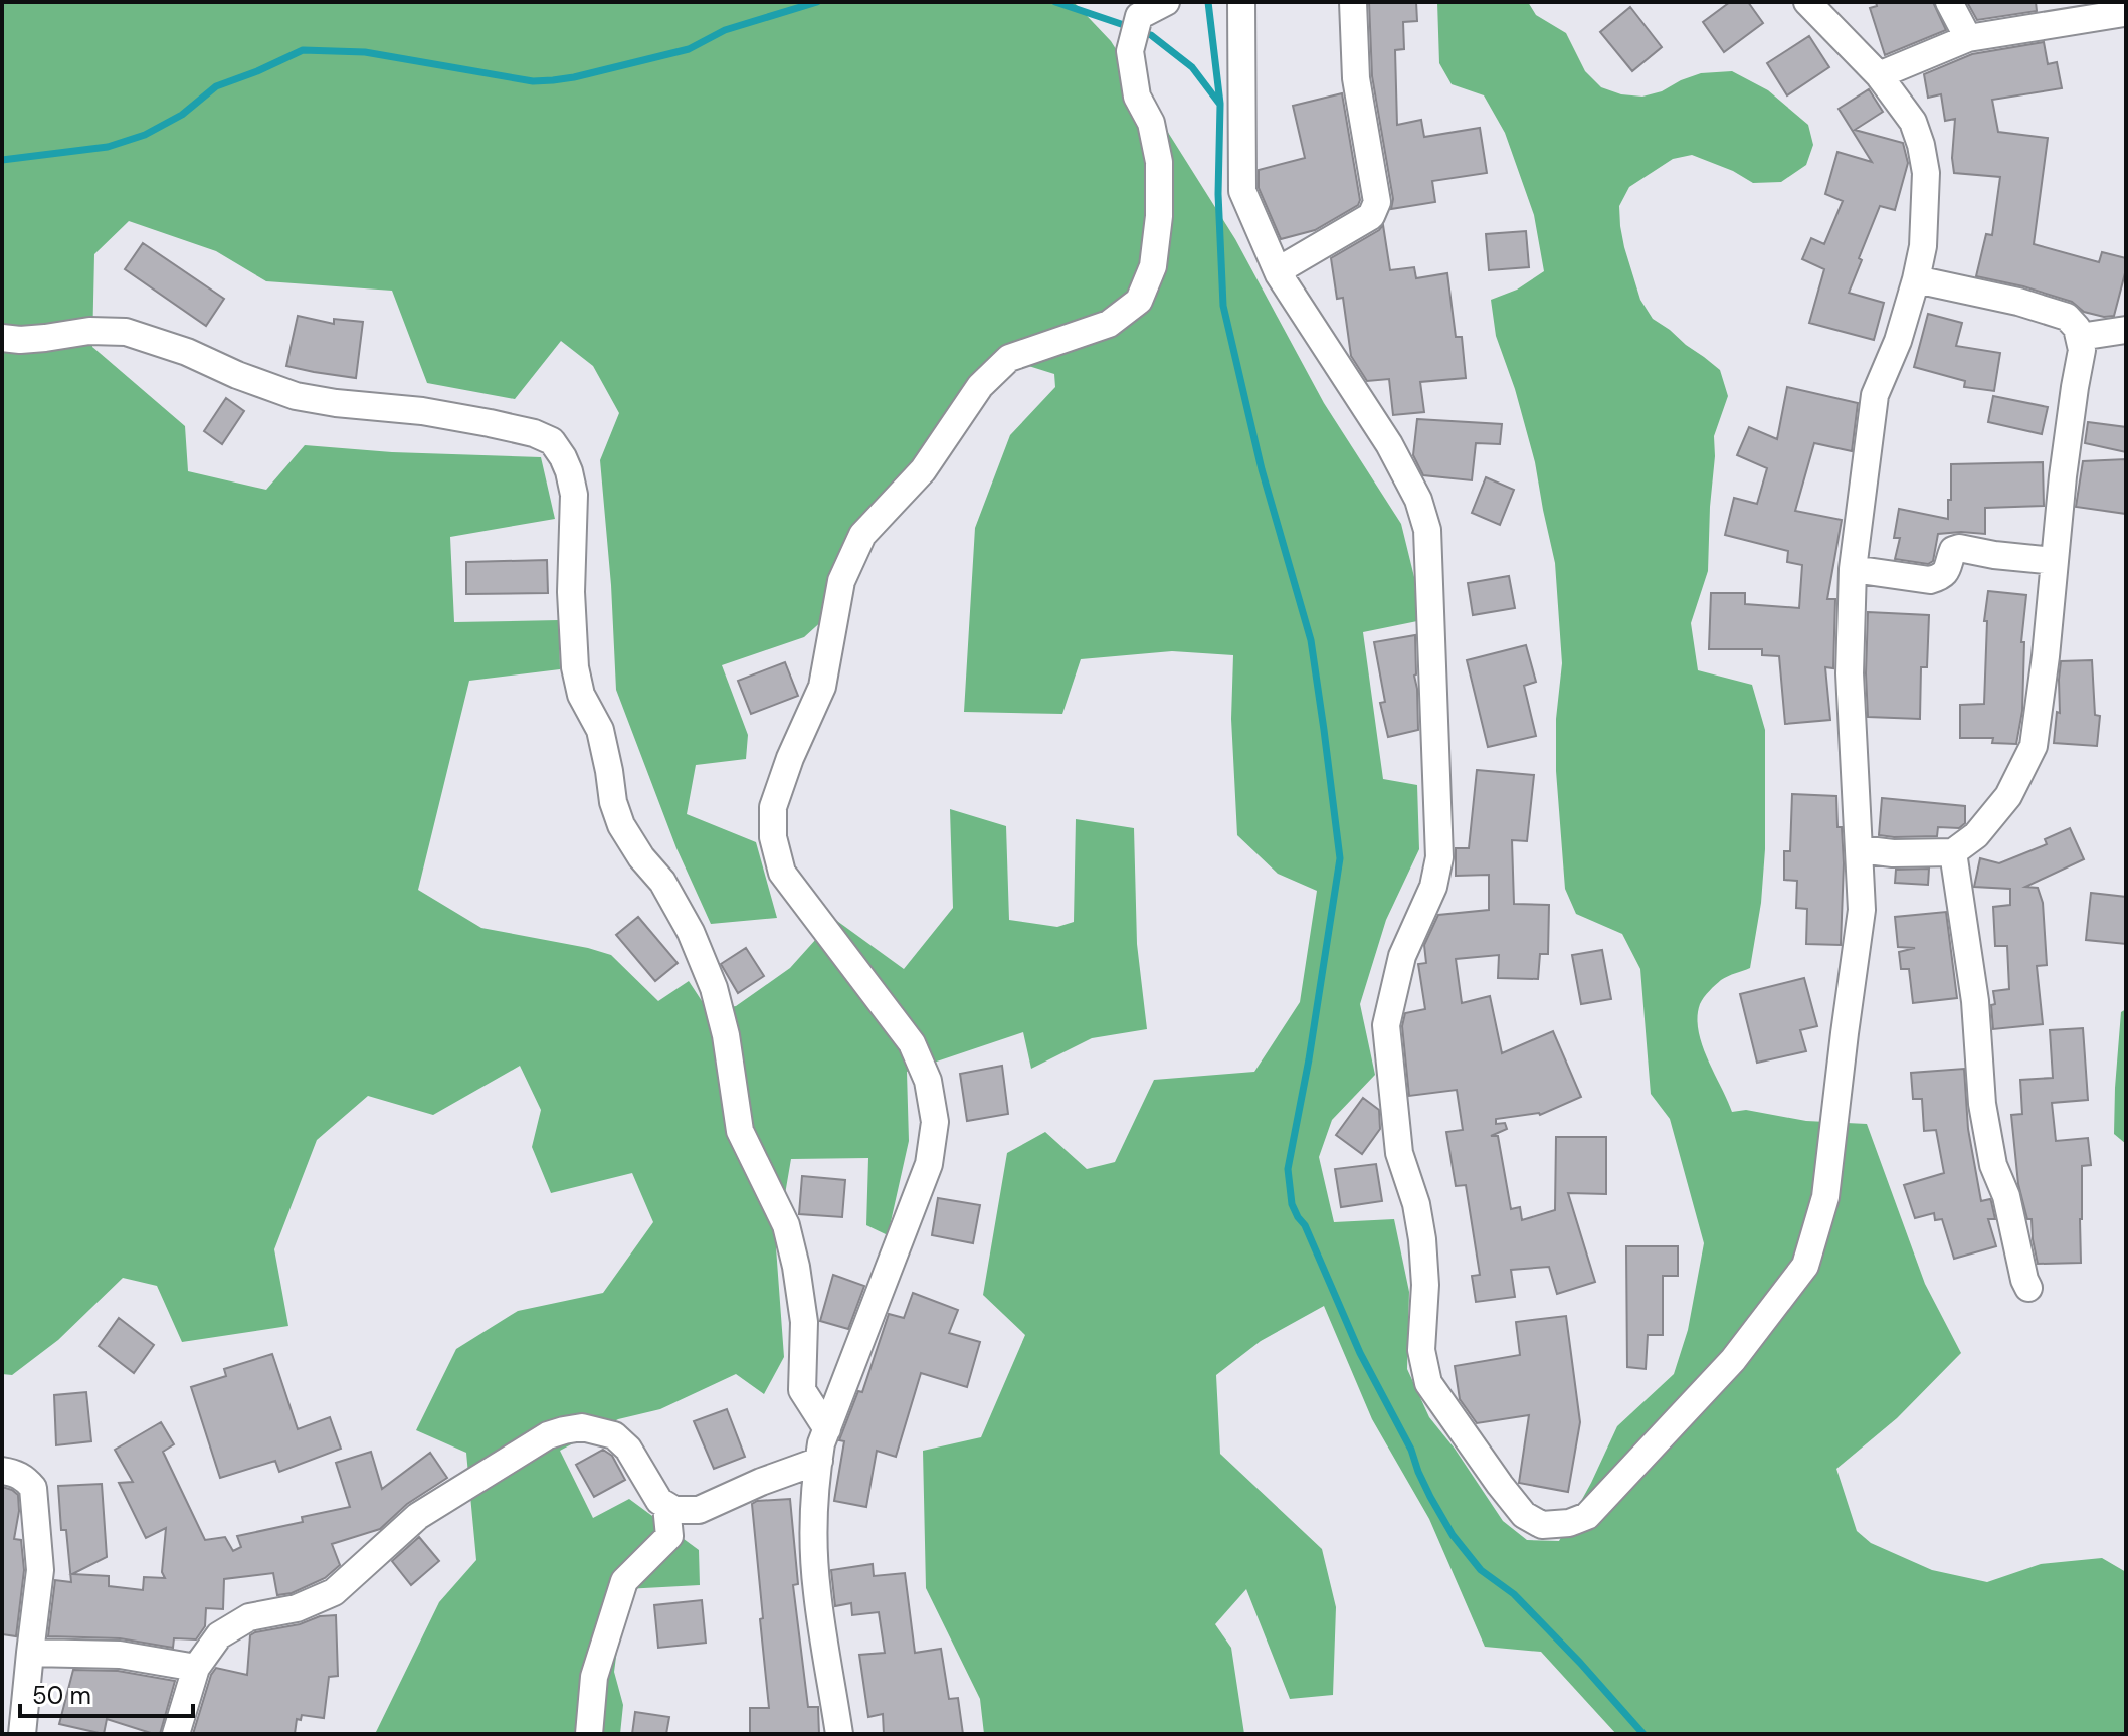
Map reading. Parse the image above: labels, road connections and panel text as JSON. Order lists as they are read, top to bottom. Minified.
{"scale_bar":"50 m"}
